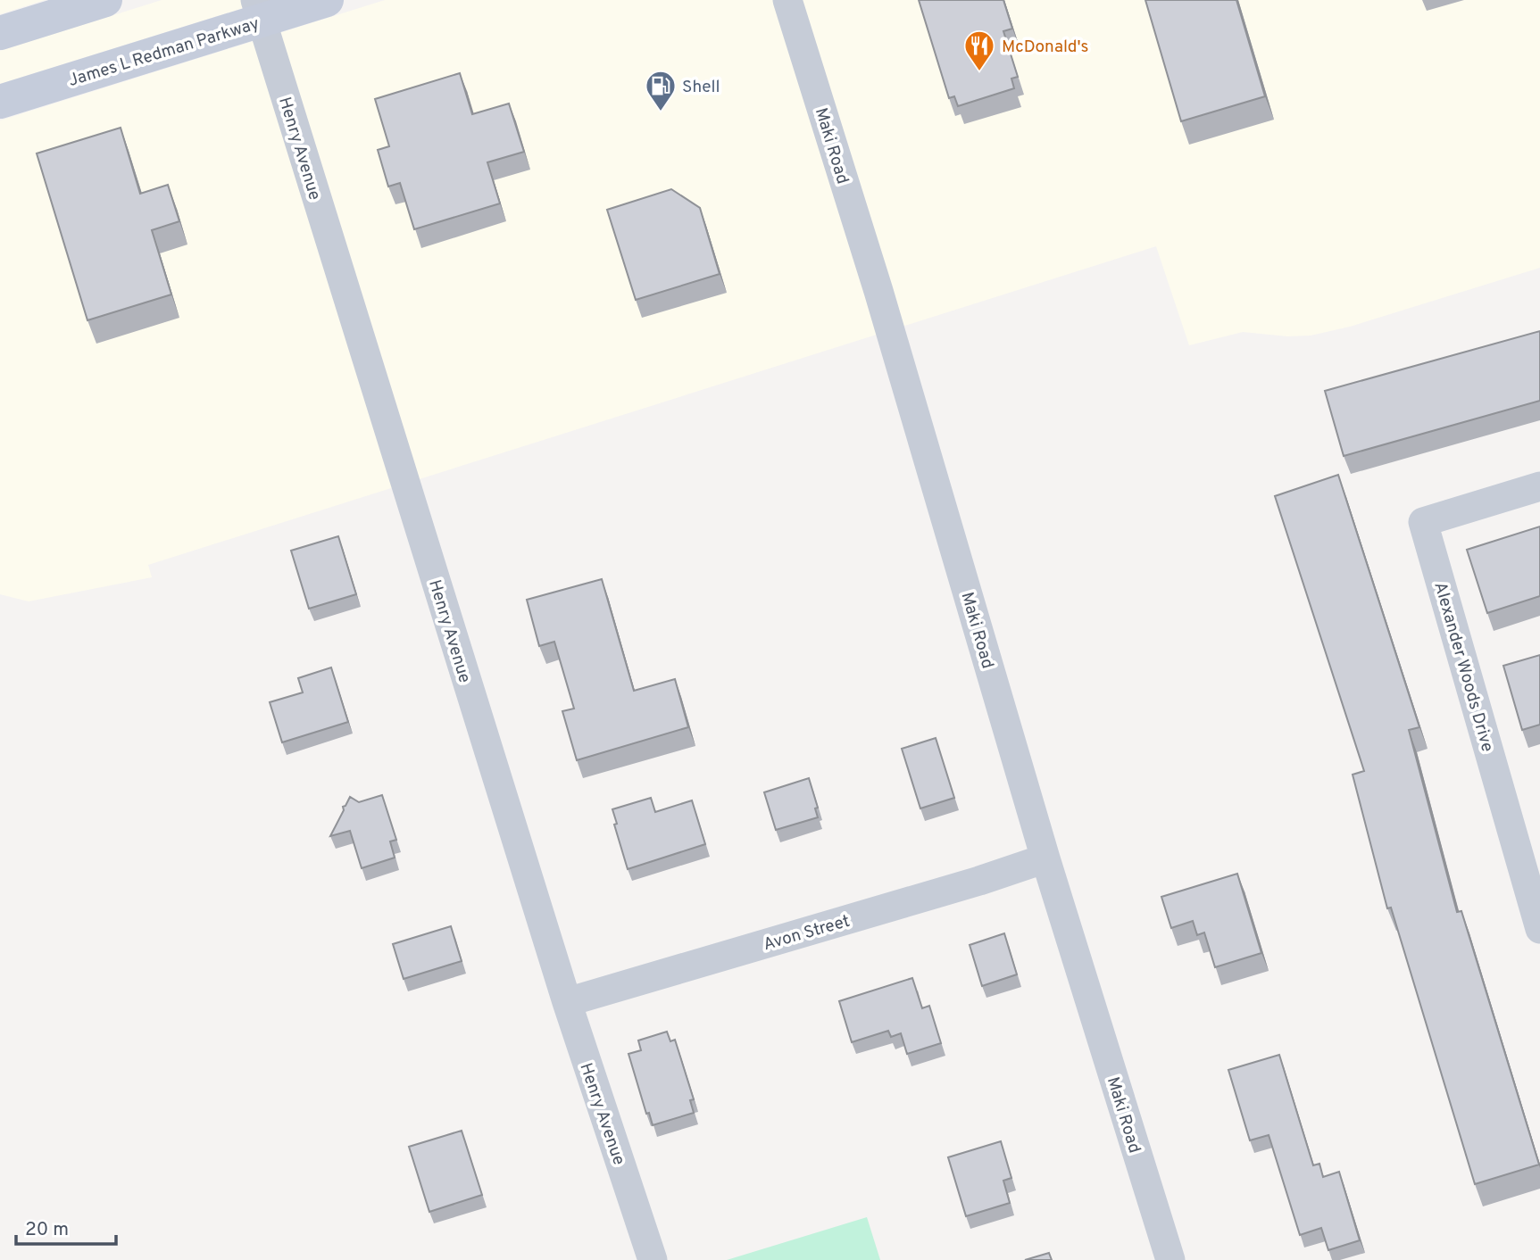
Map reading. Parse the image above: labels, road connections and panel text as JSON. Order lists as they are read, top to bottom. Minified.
{"streets":{"main road":["James L Redman Parkway"],"street":["Maki Road","Henry Avenue","Alexander Woods Drive","Avon Street"]},"crossings":[["James L Redman Parkway","Henry Avenue"],["Maki Road","Avon Street"],["Henry Avenue","Avon Street"]],"places":{"restaurant":["McDonald's"],"fuel station":["Shell"]},"scale_bar":"20 m"}
